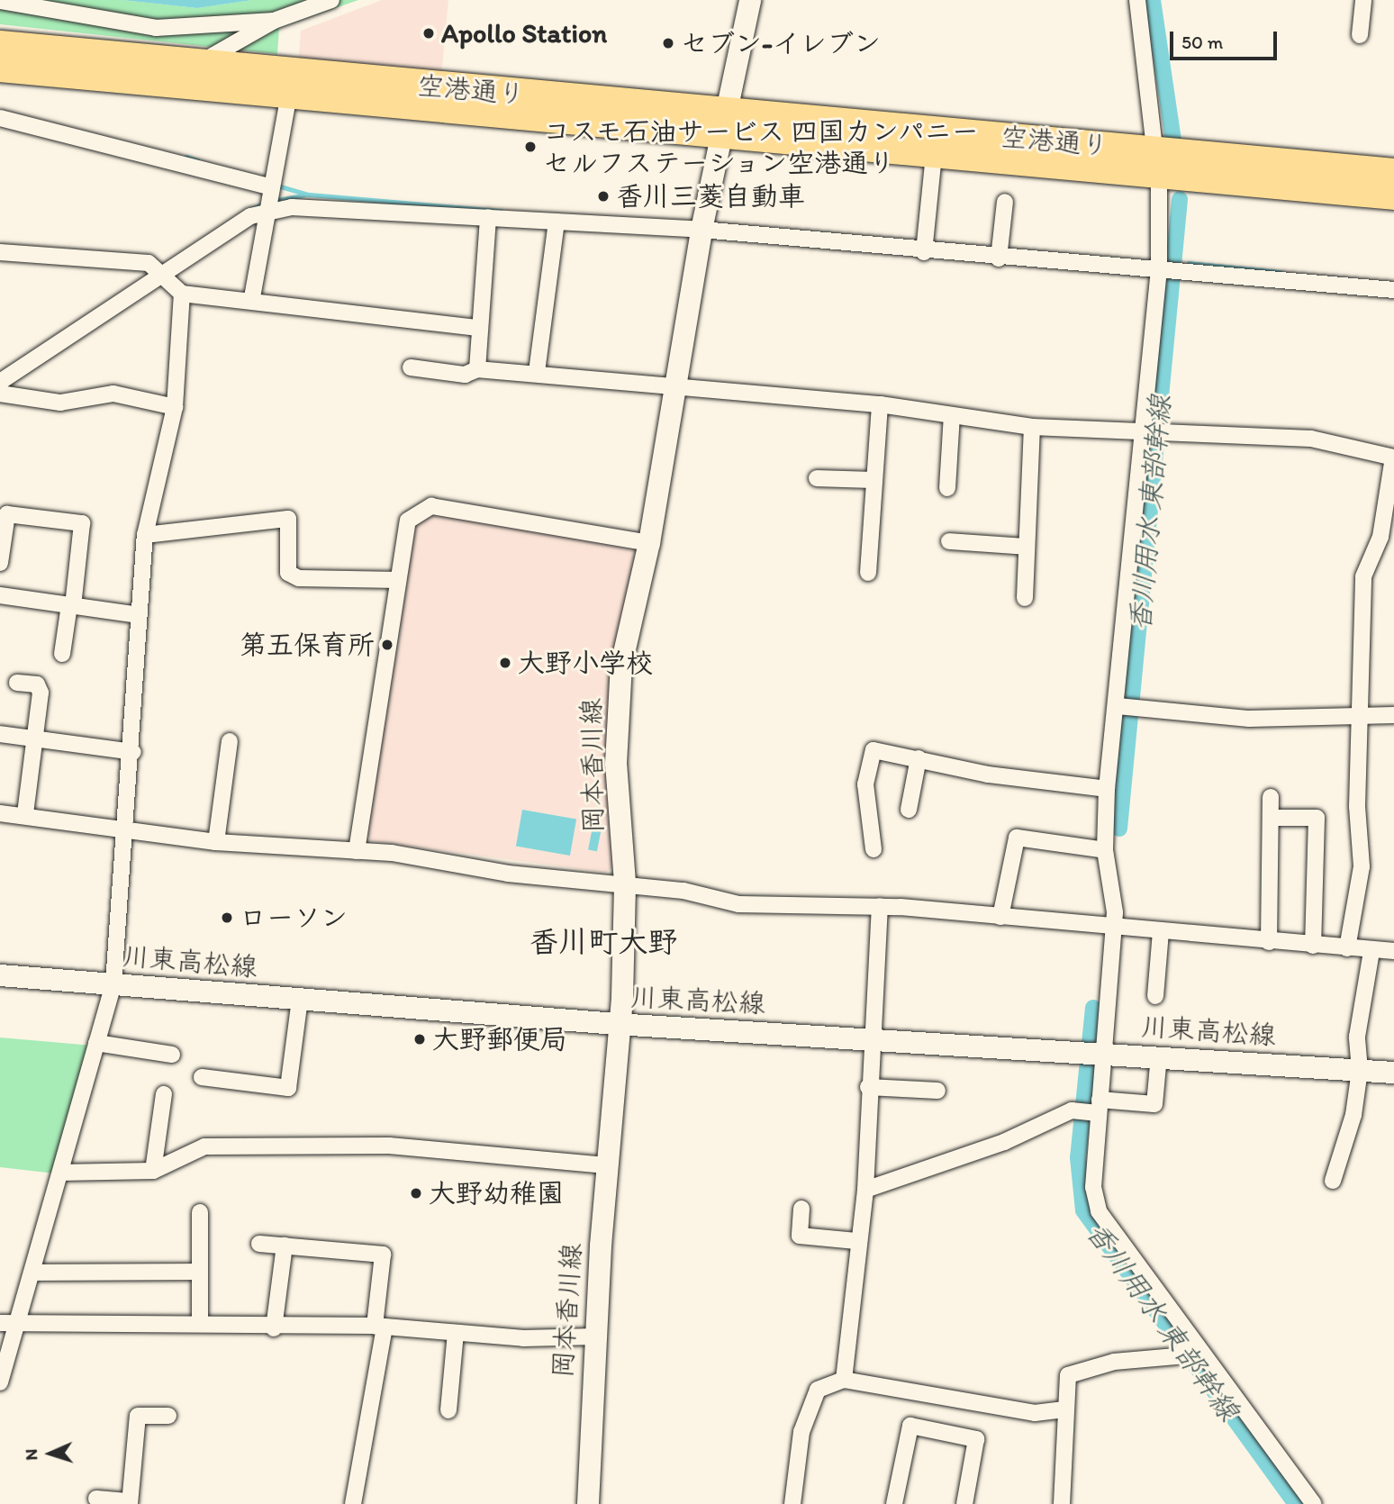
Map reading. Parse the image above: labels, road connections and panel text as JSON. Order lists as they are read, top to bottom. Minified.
{"streets":{"highway":["空港通り"],"main road":["岡本香川線","川東高松線"]},"crossings":[["空港通り","岡本香川線"],["岡本香川線","川東高松線"]],"districts":["香川町大野"],"water":["香川用水 東部幹線"],"places":["Apollo Station","セブン-イレブン","コスモ石油サービス 四国カンパニー セルフステーション空港通り","香川三菱自動車","第五保育所","大野小学校","ローソン","大野郵便局","大野幼稚園"],"scale_bar":"50 m","north":"left"}
